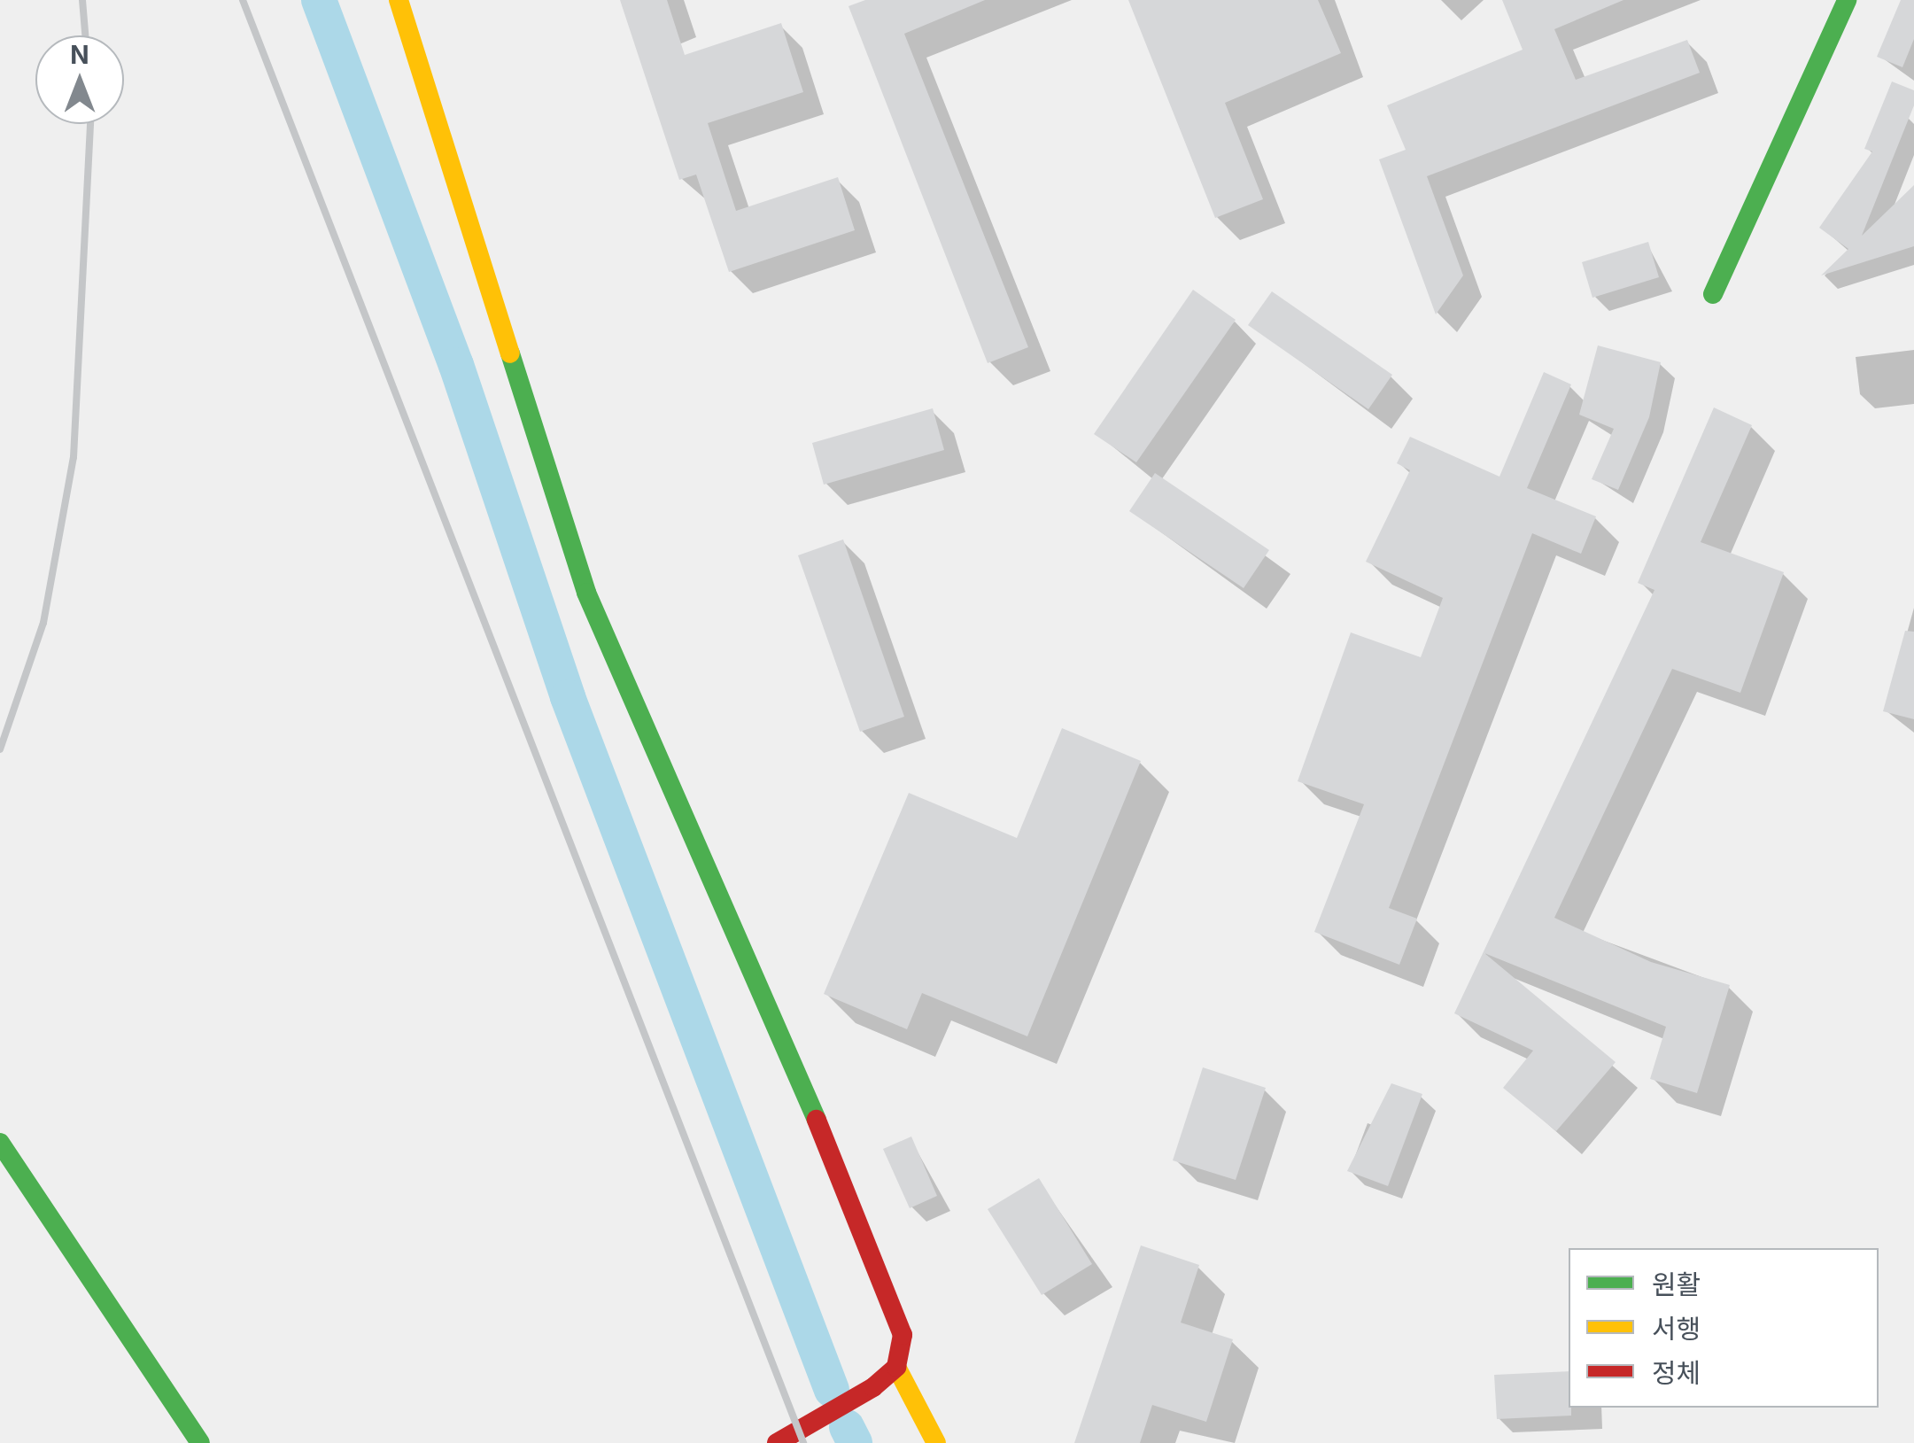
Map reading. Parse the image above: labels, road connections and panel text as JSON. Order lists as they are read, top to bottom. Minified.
{"legend":["원활","서행","정체"],"north":"top"}
